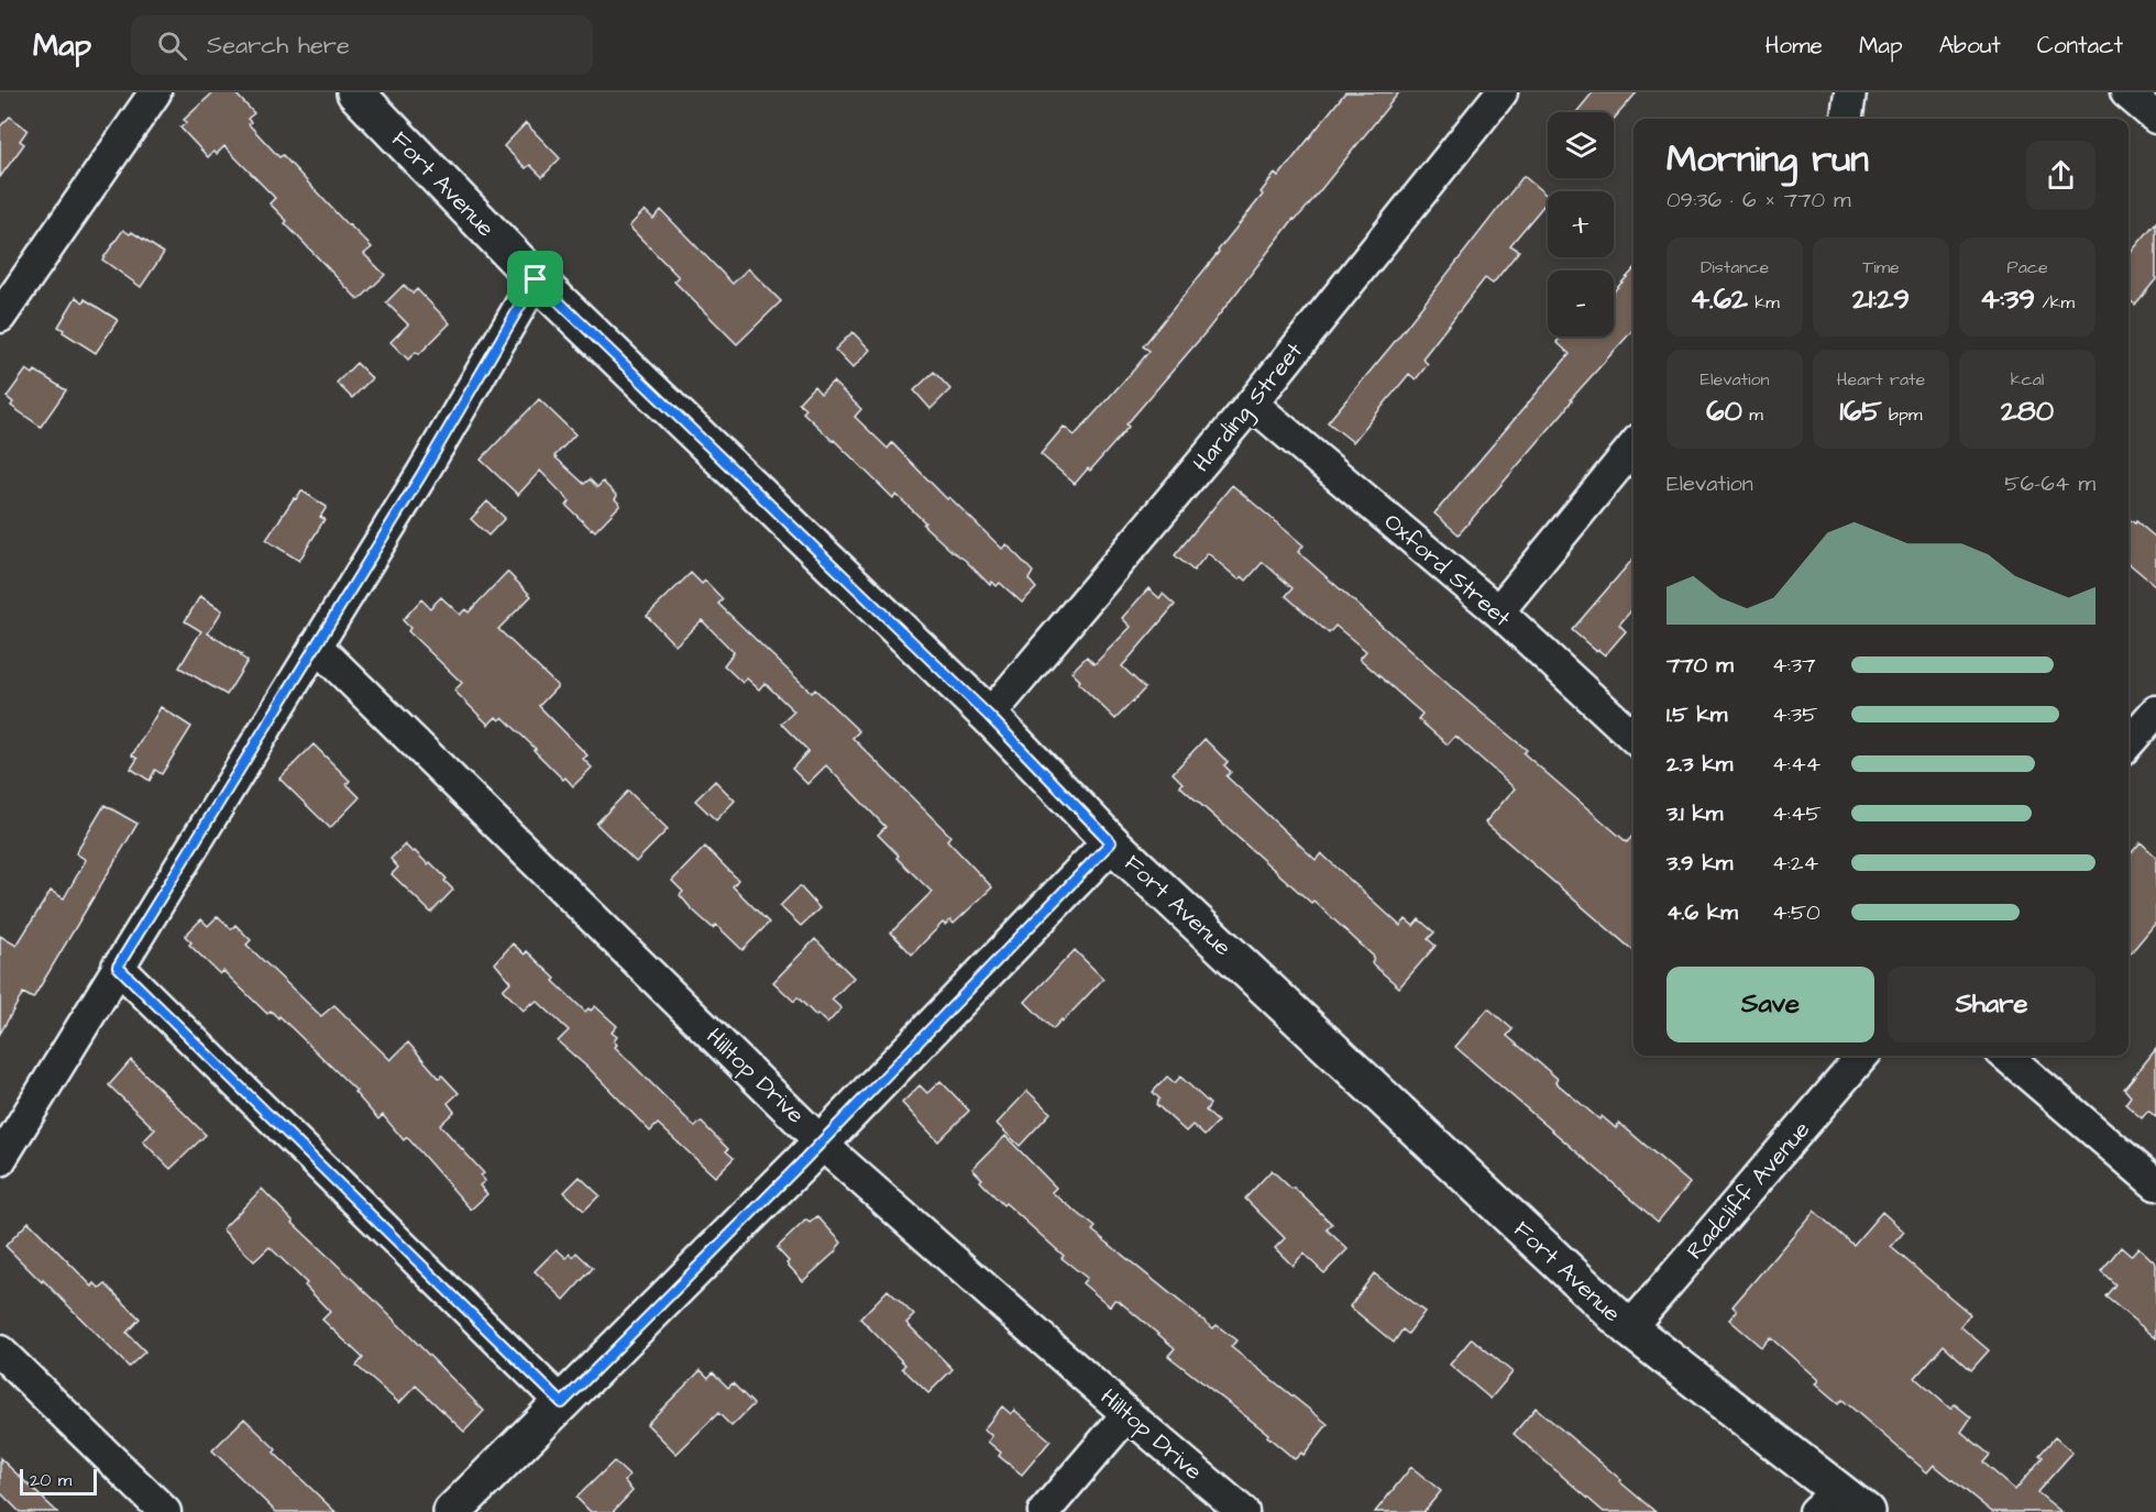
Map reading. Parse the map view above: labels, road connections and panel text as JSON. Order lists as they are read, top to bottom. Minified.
{"streets":{"main road":["Fort Avenue"],"street":["Harding Street","Oxford Street","Hilltop Drive","Radcliff Avenue"]},"crossings":[["Fort Avenue","Harding Street"],["Fort Avenue","Radcliff Avenue"],["Harding Street","Oxford Street"]],"scale_bar":"20 m","page":{"header":"Map","search":"Search here","nav":["Home","Map","About","Contact"],"map_buttons":["+","−"],"heading":["Morning run","09:36 · 6 × 770 m"],"stats":[["Distance","4.62 km"],["Time","21:29"],["Pace","4:39 /km"],["Elevation","60 m"],["Heart rate","165 bpm"],["kcal","280"]],"chart":["Elevation","56–64 m"],"list":[{"name":"770 m","note":"4:37"},{"name":"1.5 km","note":"4:35"},{"name":"2.3 km","note":"4:44"},{"name":"3.1 km","note":"4:45"},{"name":"3.9 km","note":"4:24"},{"name":"4.6 km","note":"4:50"}],"buttons":["Save","Share"],"scale":"20 m"}}
